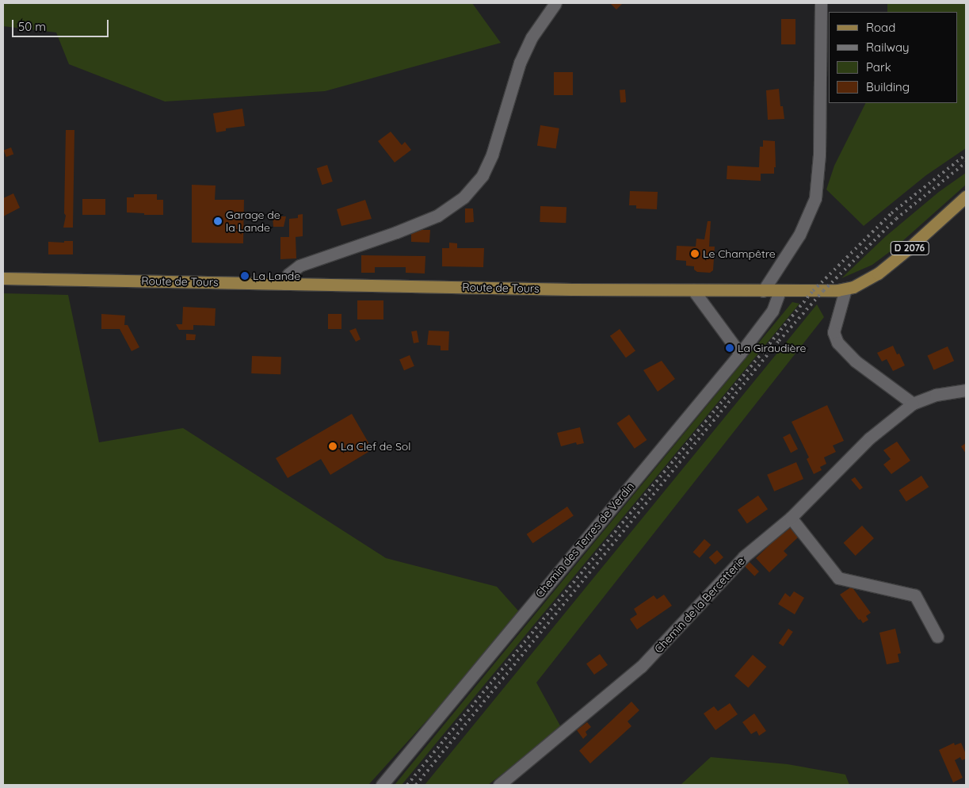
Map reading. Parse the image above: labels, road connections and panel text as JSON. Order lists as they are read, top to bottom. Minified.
{"streets":{"main road":["D 2076","Route de Tours"],"street":["Chemin des Terres de Verdin","Chemin de la Bercetterie"]},"crossings":[["Route de Tours","Chemin des Terres de Verdin"]],"places":["Garage de la Lande","Le Champêtre","La Lande","La Giraudière","La Clef de Sol"],"legend":["Road","Railway","Park","Building"],"scale_bar":"50 m"}
